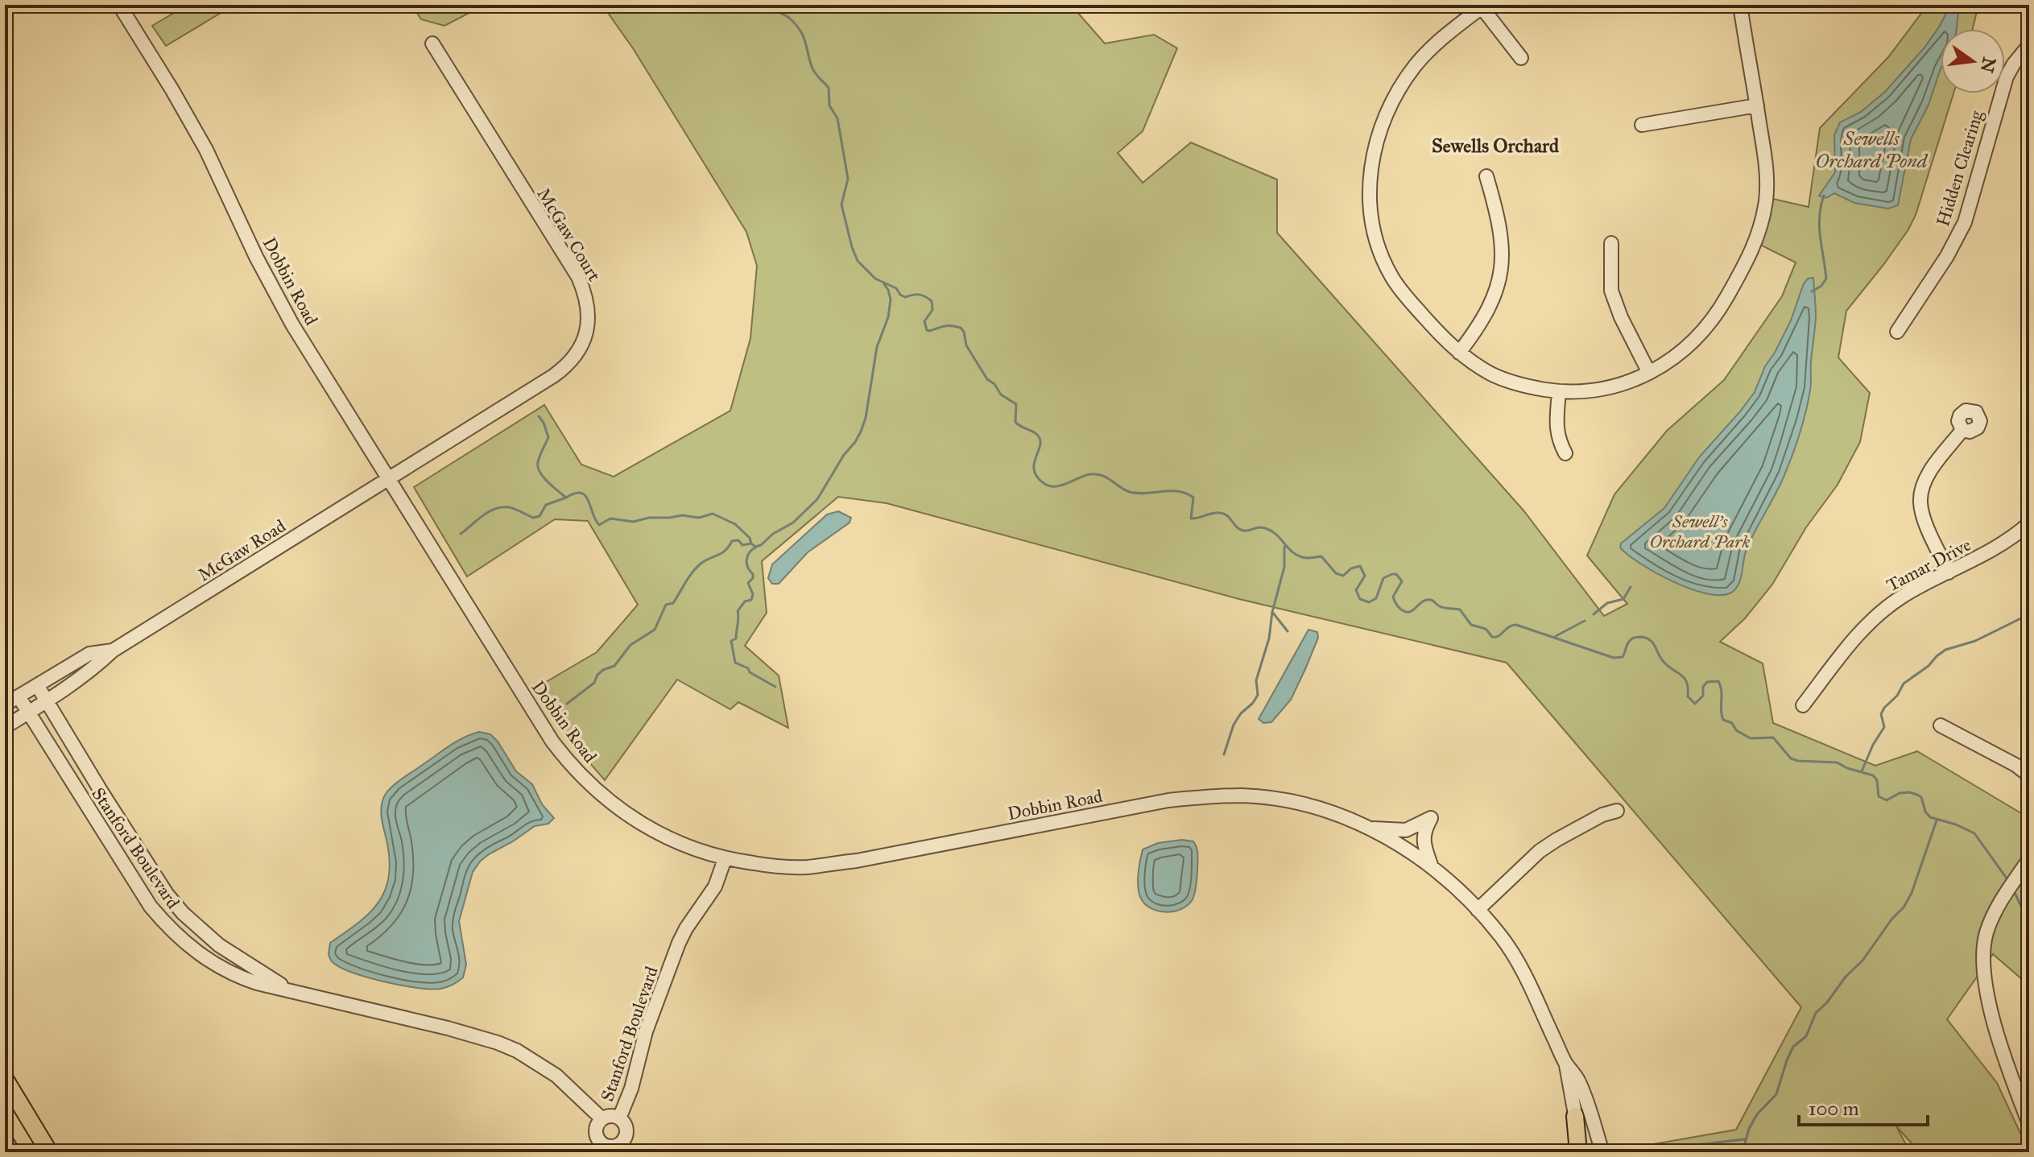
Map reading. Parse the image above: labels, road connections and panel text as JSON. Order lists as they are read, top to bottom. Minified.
{"streets":{"street":["Hidden Clearing","McGaw Court","Dobbin Road","McGaw Road","Tamar Drive","Stanford Boulevard"]},"crossings":[["McGaw Court","Dobbin Road"],["McGaw Court","McGaw Road"],["Dobbin Road","McGaw Road"],["Dobbin Road","Stanford Boulevard"],["McGaw Road","Stanford Boulevard"]],"districts":["Sewells Orchard"],"water":["Sewells Orchard Pond"],"parks":["Sewell's Orchard Park"],"scale_bar":"100 m","north":"right"}
